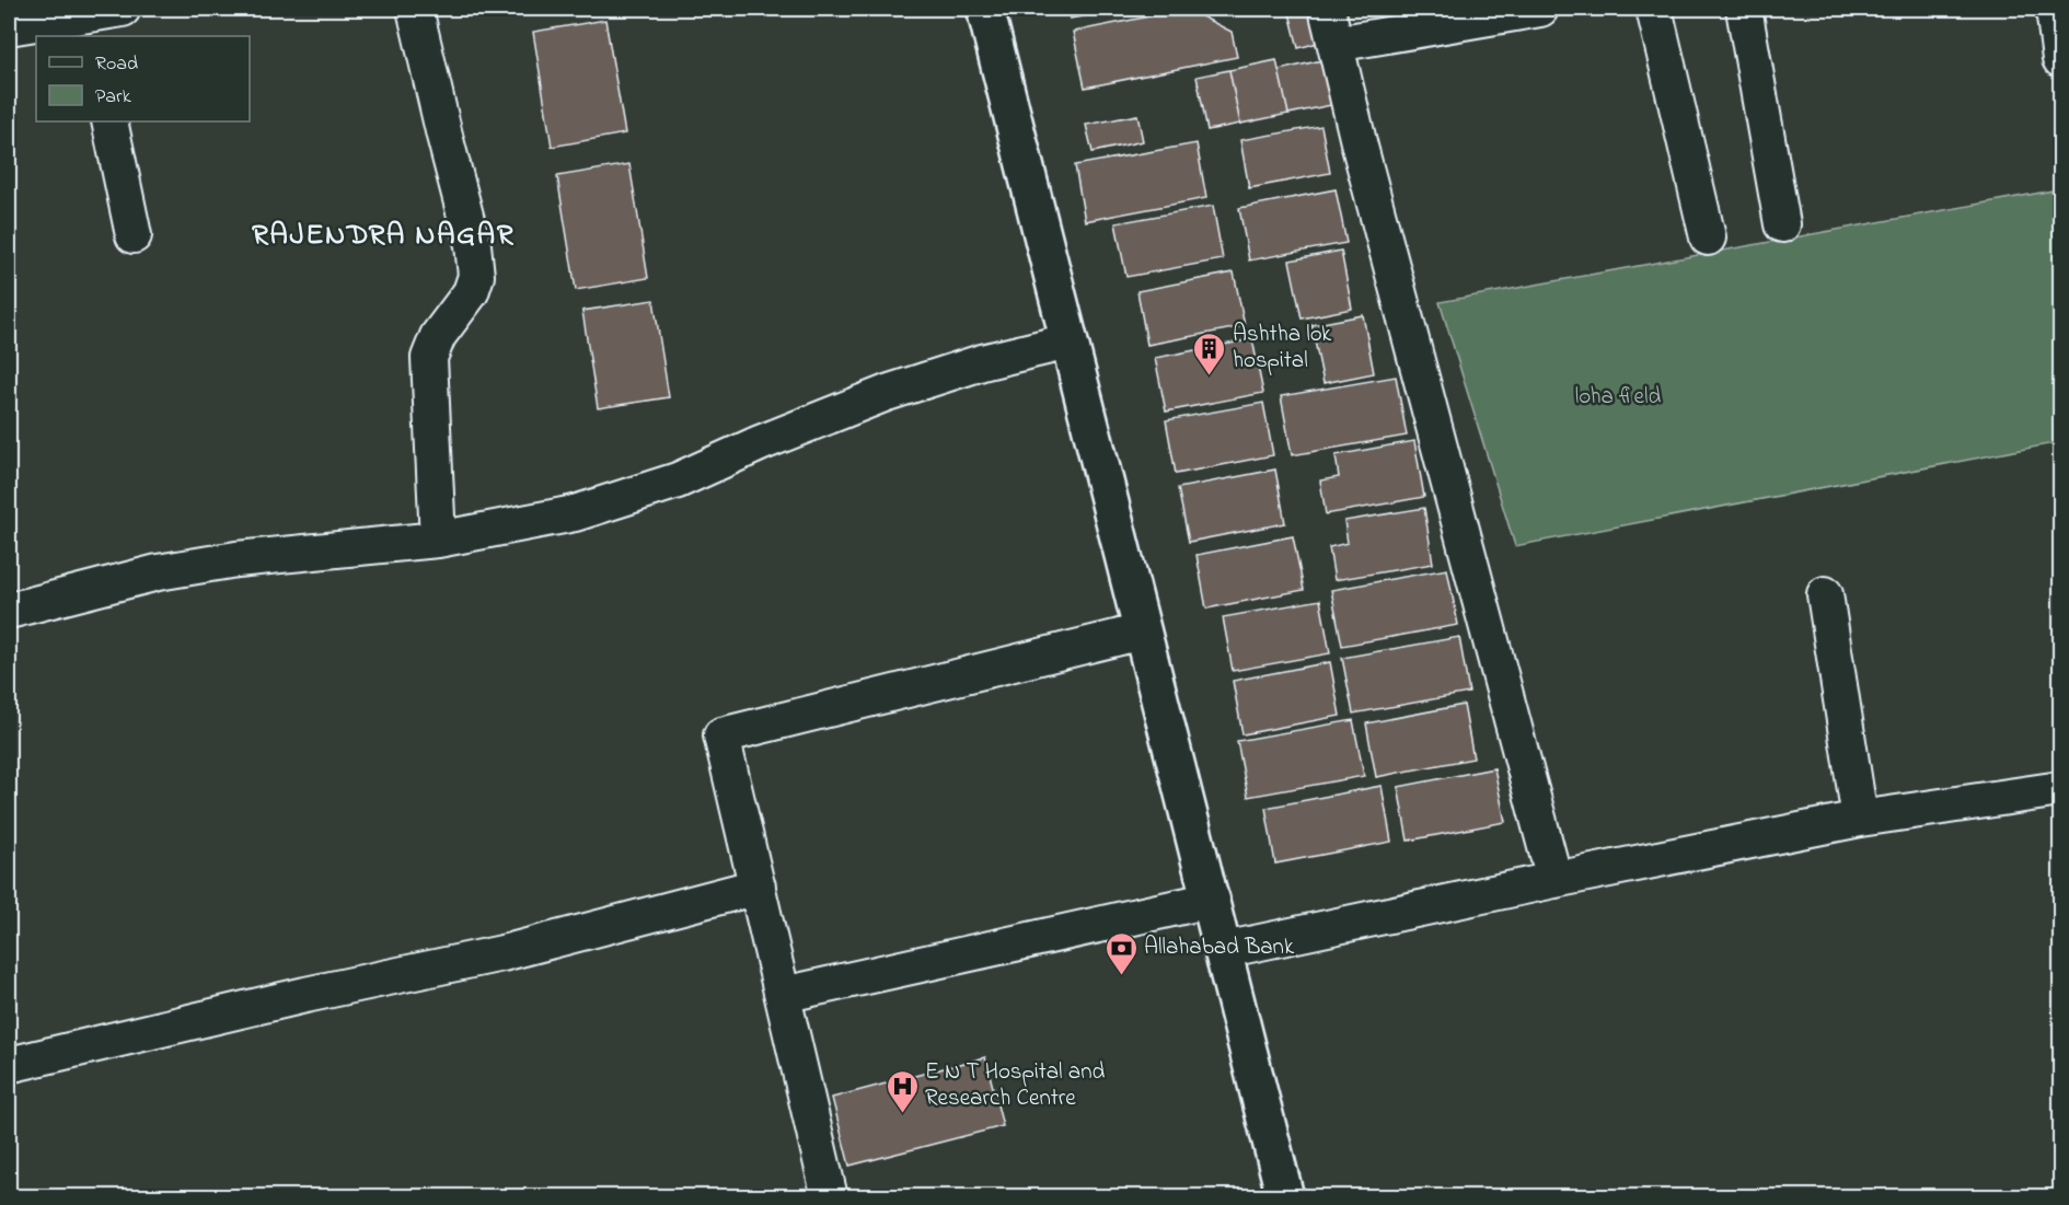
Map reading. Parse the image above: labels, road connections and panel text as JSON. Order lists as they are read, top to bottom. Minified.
{"districts":["RAJENDRA NAGAR"],"parks":["loha field"],"places":{"building":["Ashtha lok hospital"],"bank":["Allahabad Bank"],"hospital":["E N T Hospital and Research Centre"]},"legend":["Road","Park"]}
